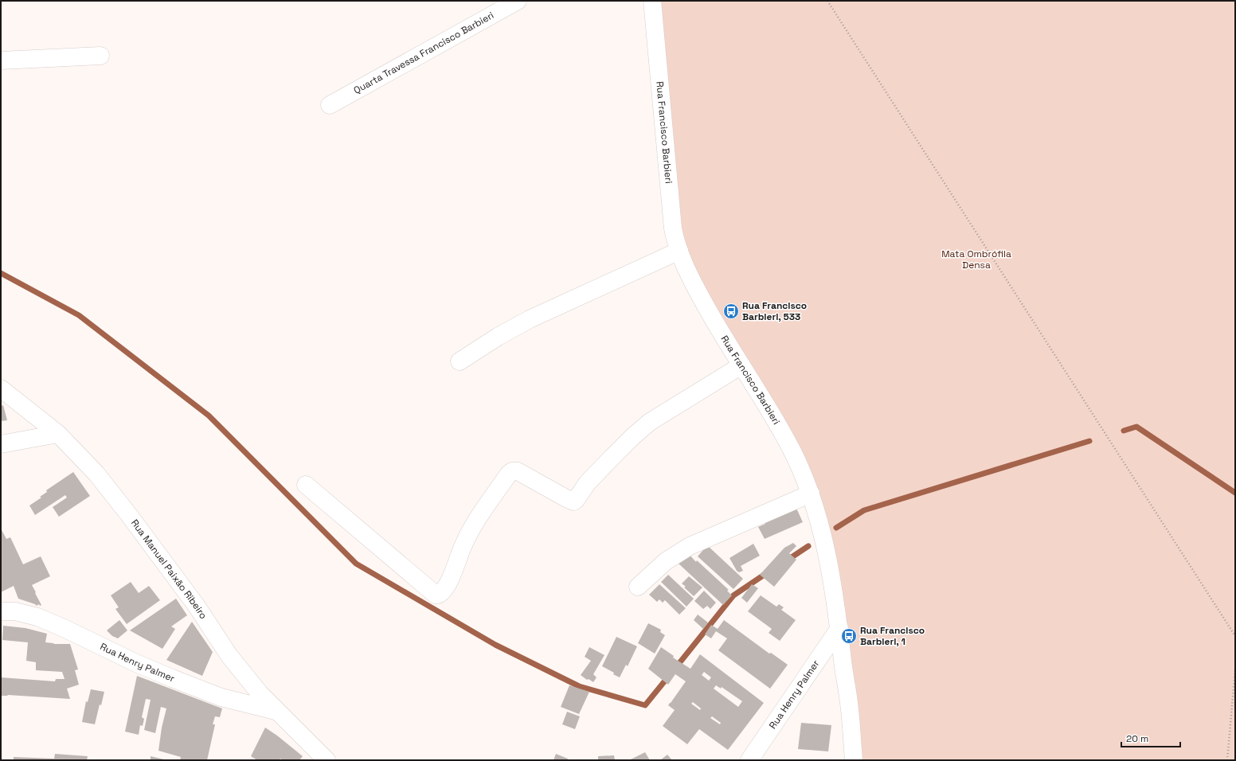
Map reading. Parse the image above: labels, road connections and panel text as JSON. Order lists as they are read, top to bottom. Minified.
{"streets":{"street":["Quarta Travessa Francisco Barbieri","Rua Francisco Barbieri","Rua Manuel Paixão Ribeiro","Rua Henry Palmer"]},"crossings":[["Rua Francisco Barbieri","Rua Henry Palmer"],["Rua Manuel Paixão Ribeiro","Rua Henry Palmer"]],"parks":["Mata Ombrófila Densa"],"places":{"bus stop":["Rua Francisco Barbieri, 533","Rua Francisco Barbieri, 1"]},"scale_bar":"20 m"}
